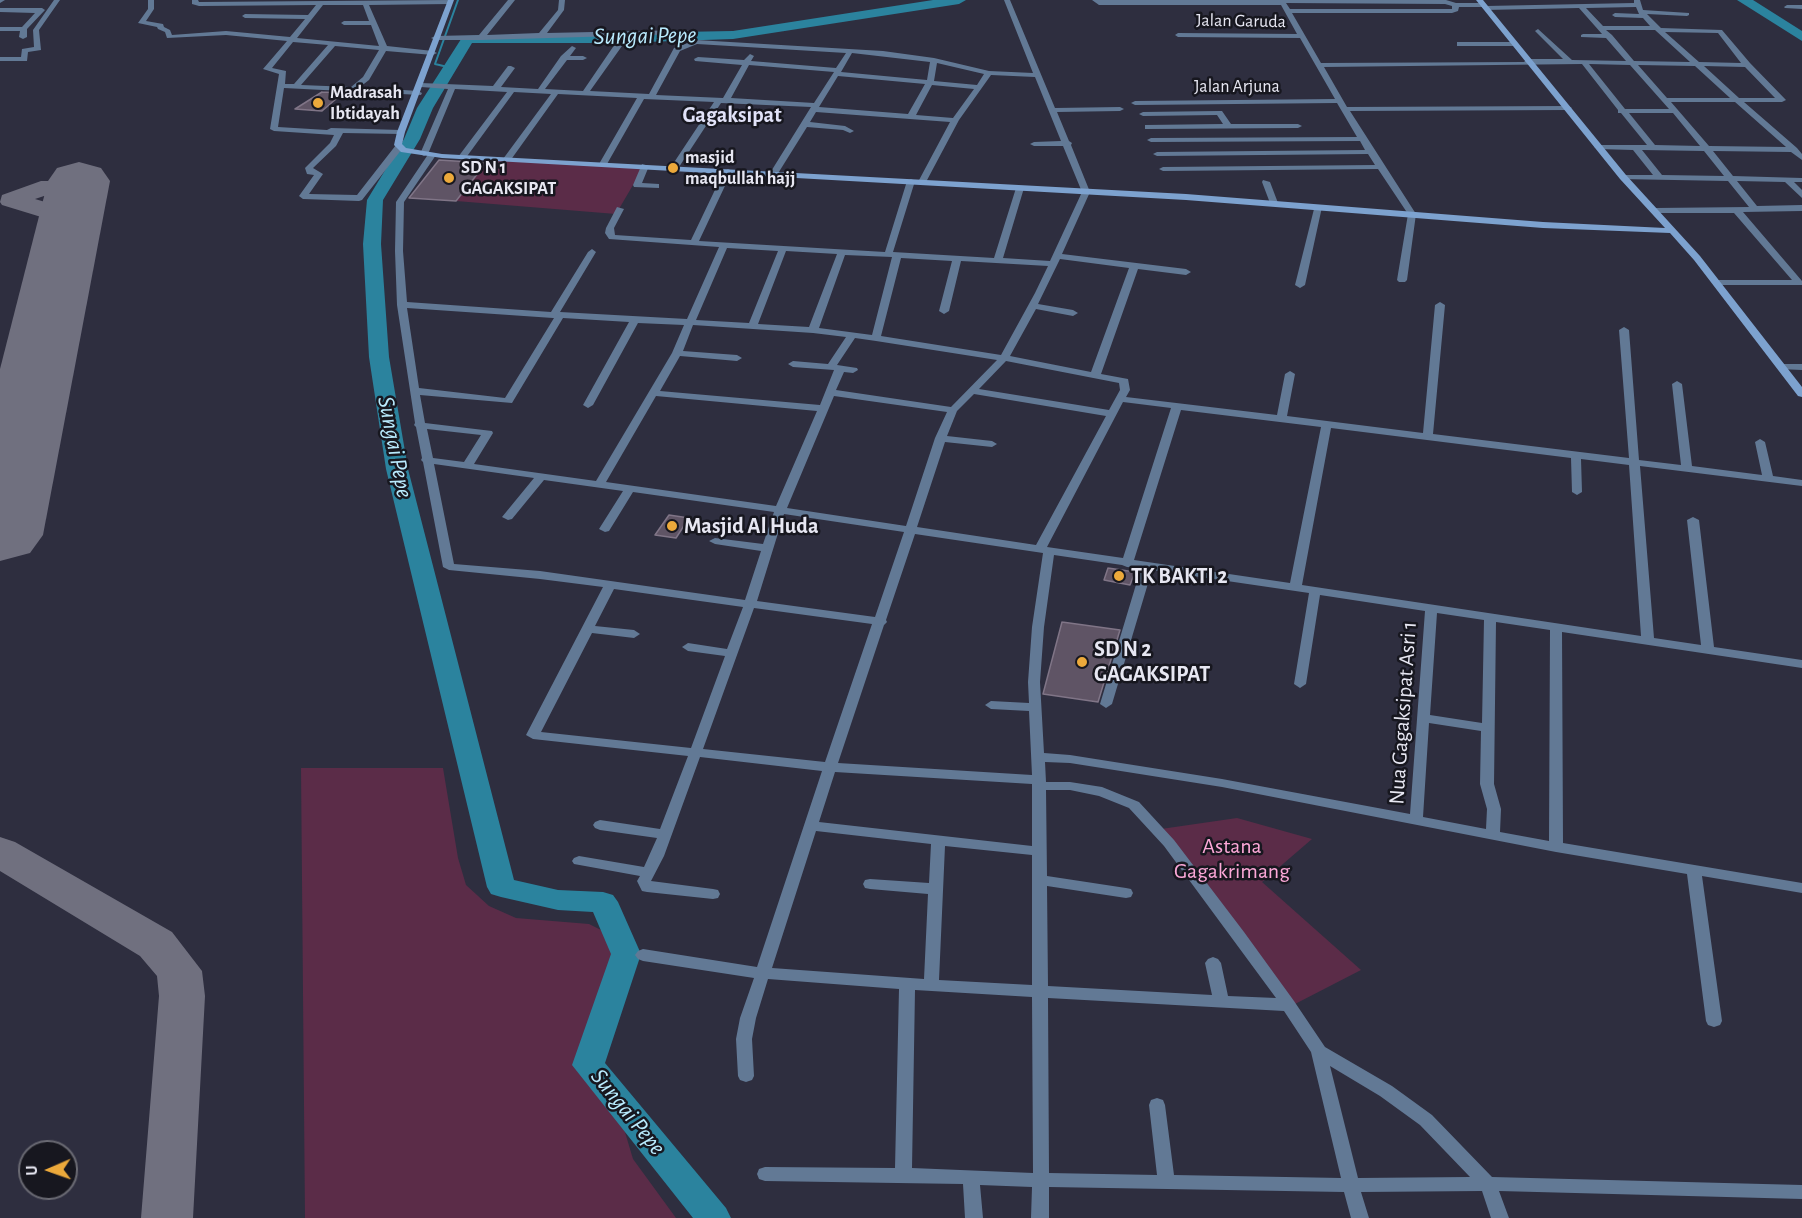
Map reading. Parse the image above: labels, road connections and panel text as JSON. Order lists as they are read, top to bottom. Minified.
{"streets":{"street":["Jalan Garuda","Jalan Arjuna","Nua Gagaksipat Asri 1"]},"districts":["Gagaksipat"],"water":["Sungai Pepe"],"parks":["Astana Gagakrimang"],"places":["Madrasah Ibtidayah","masjid maqbullah hajj","SD N 1 GAGAKSIPAT","Masjid Al Huda","TK BAKTI 2","SD N 2 GAGAKSIPAT"],"north":"left"}
